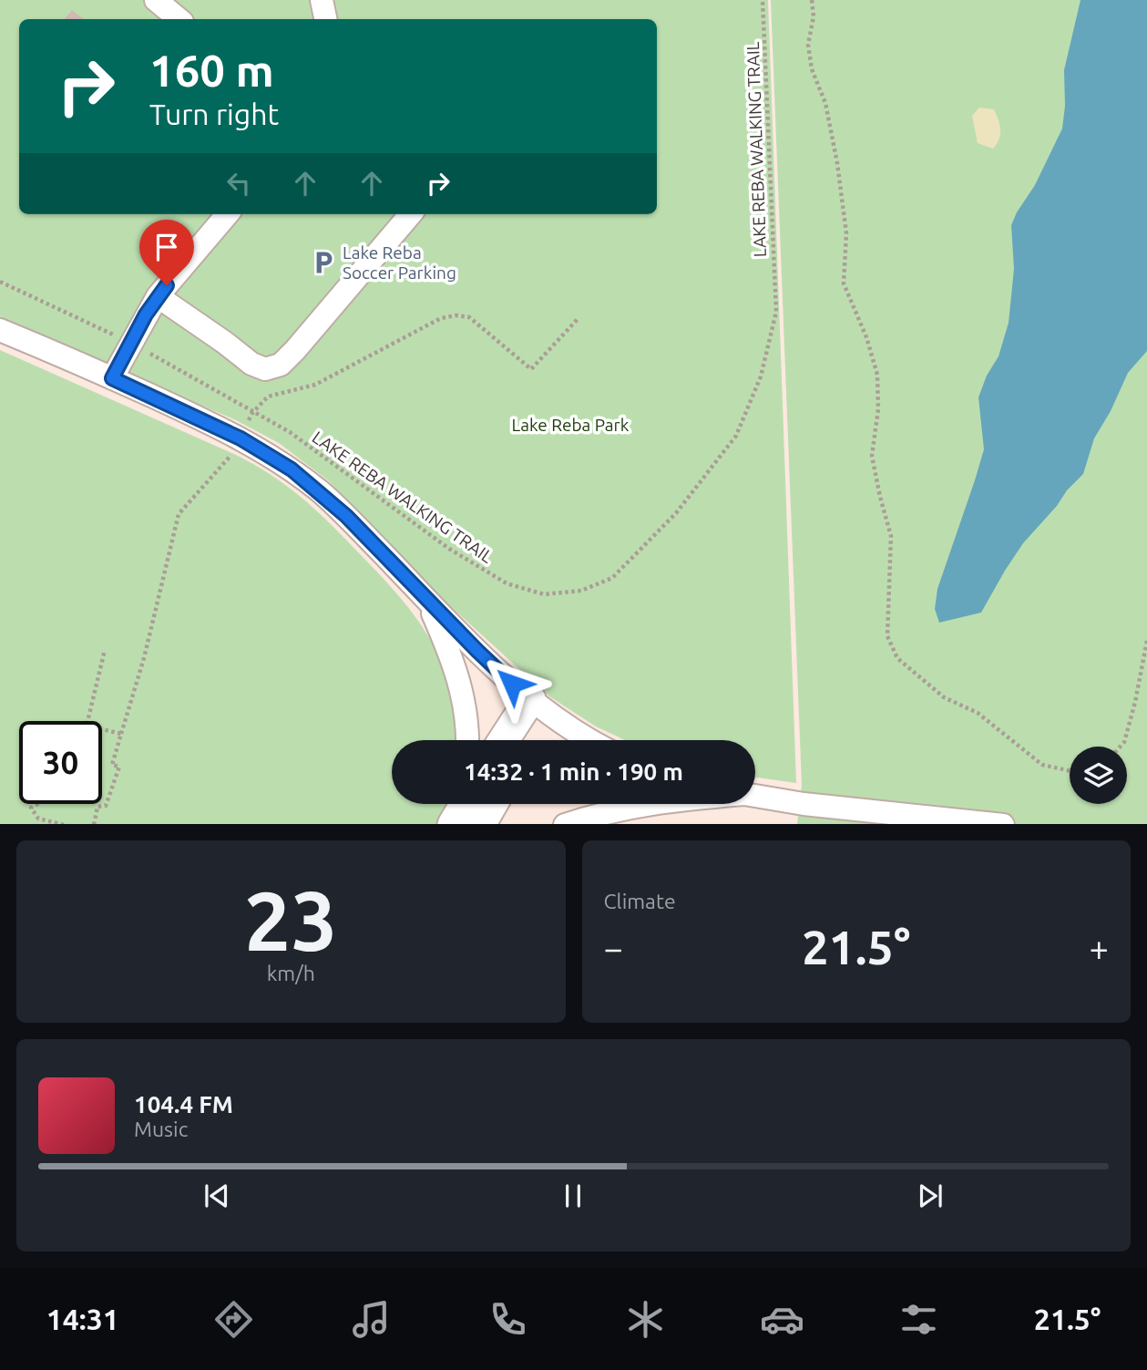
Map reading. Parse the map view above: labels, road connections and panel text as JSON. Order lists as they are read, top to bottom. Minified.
{"streets":{"path":["LAKE REBA WALKING TRAIL"]},"parks":["Lake Reba Park"],"places":{"parking":["Lake Reba Soccer Parking"]},"page":{"turn":["160 m","Turn right"],"limit":"30","trip":"14:32 · 1 min · 190 m","tile":[["23","km/h"],"Climate"],"heat":["−","21.5°","+"],"song":["104.4 FM","Music"],"tabs":["14:31","21.5°"]}}
